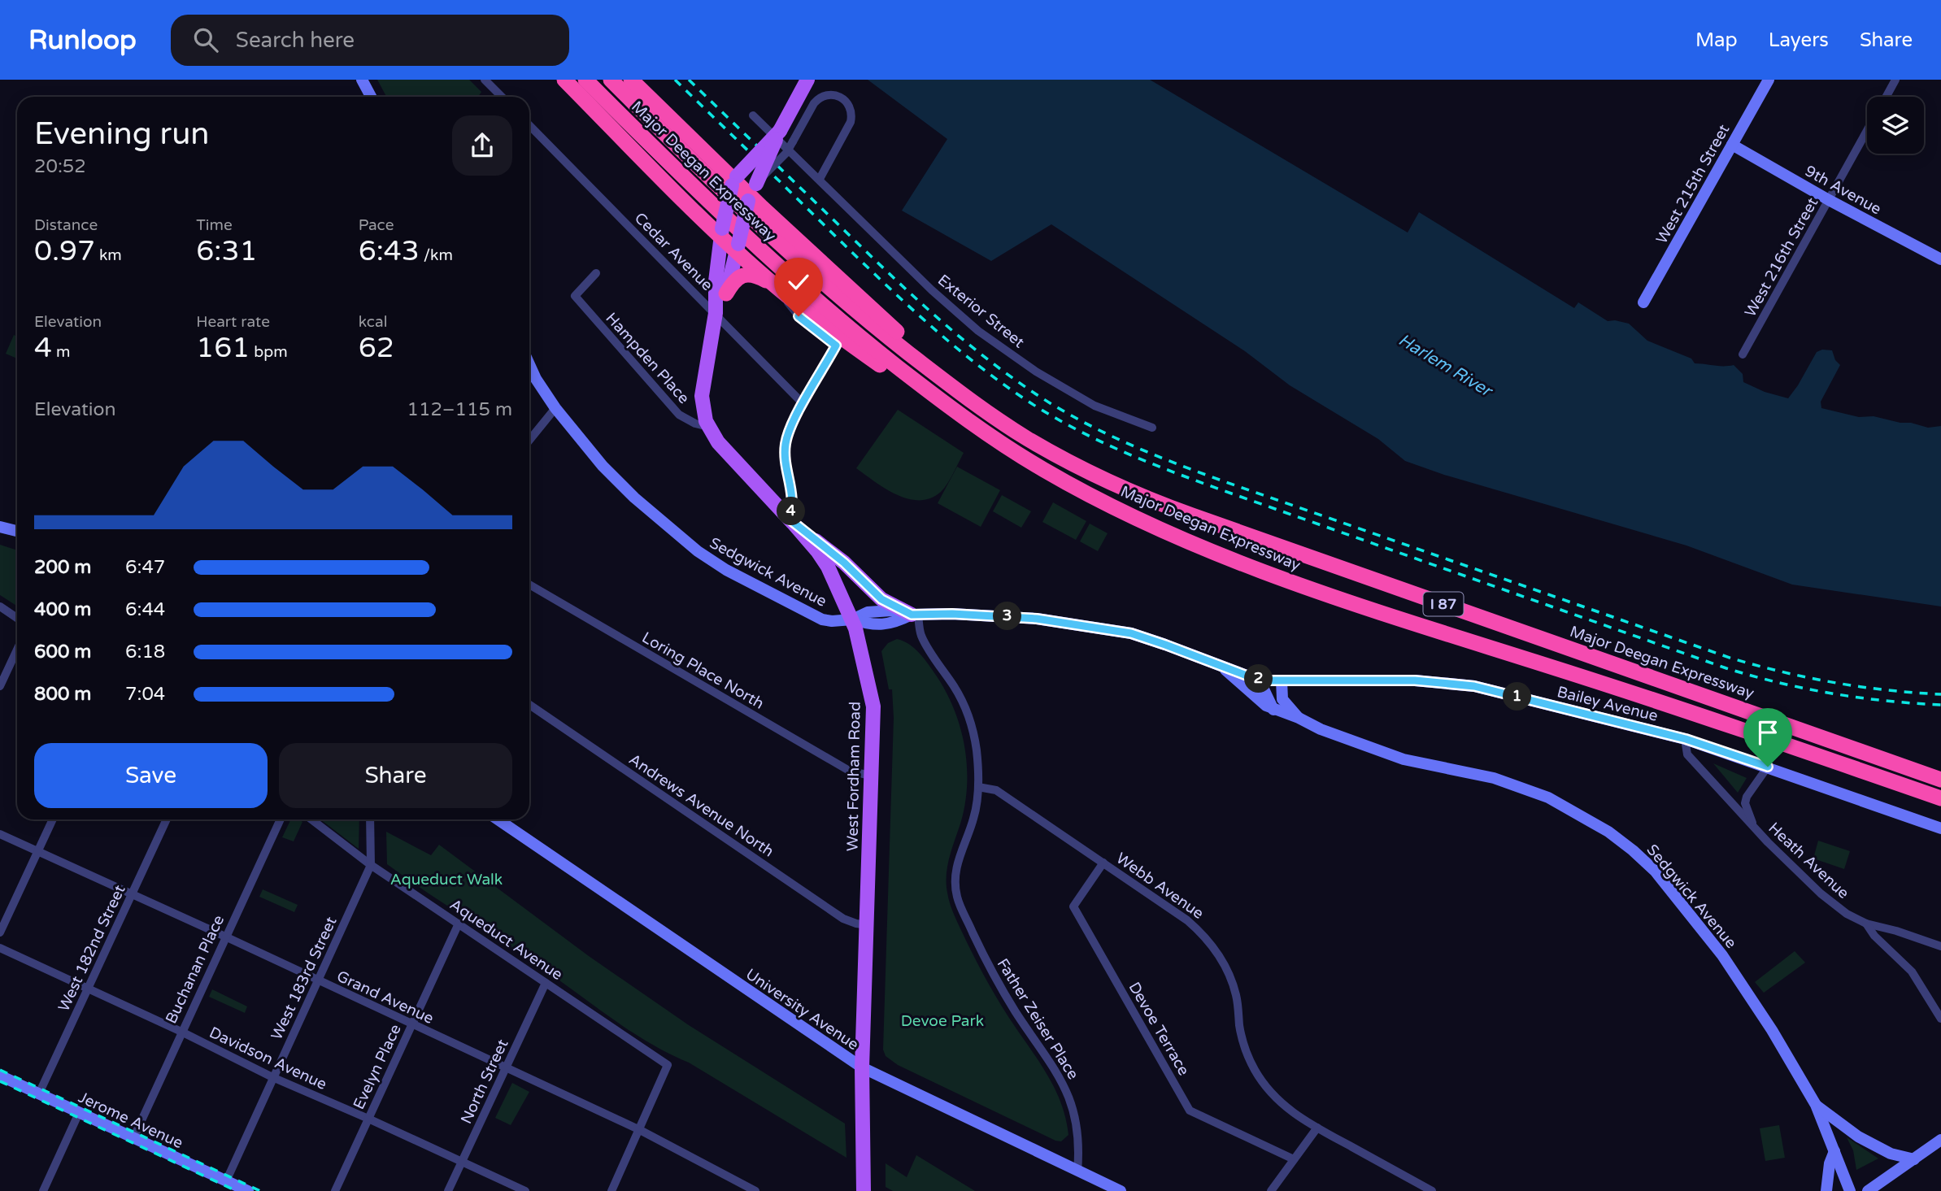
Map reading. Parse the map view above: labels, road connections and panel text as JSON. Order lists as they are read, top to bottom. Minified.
{"streets":{"highway":["Major Deegan Expressway","I 87"],"main road":["West Fordham Road"],"street":["West 215th Street","9th Avenue","Cedar Avenue","West 216th Street","Exterior Street","Hampden Place","Sedgwick Avenue","Loring Place North","Bailey Avenue","Andrews Avenue North","Heath Avenue","Webb Avenue","Aqueduct Avenue","West 182nd Street","Buchanan Place","West 183rd Street","Grand Avenue","University Avenue","Father Zeiser Place","Devoe Terrace","Davidson Avenue","Evelyn Place","North Street","Jerome Avenue"]},"crossings":[["West 215th Street","9th Avenue"],["9th Avenue","West 216th Street"],["Cedar Avenue","West Fordham Road"],["Hampden Place","West Fordham Road"],["Sedgwick Avenue","Bailey Avenue"],["Sedgwick Avenue","West Fordham Road"],["Loring Place North","West Fordham Road"],["Bailey Avenue","Heath Avenue"],["West Fordham Road","Andrews Avenue North"],["West Fordham Road","University Avenue"],["Webb Avenue","Father Zeiser Place"],["Webb Avenue","Devoe Terrace"],["Aqueduct Avenue","West 183rd Street"],["Aqueduct Avenue","Grand Avenue"],["Aqueduct Avenue","Evelyn Place"],["Aqueduct Avenue","North Street"],["West 182nd Street","Grand Avenue"],["West 182nd Street","Davidson Avenue"],["West 182nd Street","Jerome Avenue"],["Buchanan Place","Grand Avenue"],["Buchanan Place","Davidson Avenue"],["Buchanan Place","Jerome Avenue"],["West 183rd Street","Grand Avenue"],["West 183rd Street","Davidson Avenue"],["West 183rd Street","Jerome Avenue"],["Grand Avenue","Evelyn Place"],["Grand Avenue","North Street"],["University Avenue","Father Zeiser Place"],["Davidson Avenue","Evelyn Place"],["Davidson Avenue","North Street"]],"water":["Harlem River"],"parks":["Aqueduct Walk","Devoe Park"],"page":{"header":"Runloop","search":"Search here","nav":["Map","Layers","Share"],"heading":["Evening run","20:52"],"stats":[["Distance","0.97 km"],["Time","6:31"],["Pace","6:43 /km"],["Elevation","4 m"],["Heart rate","161 bpm"],["kcal","62"]],"chart":["Elevation","112–115 m"],"pins":["4","3","2","1"],"list":[{"name":"200 m","note":"6:47"},{"name":"400 m","note":"6:44"},{"name":"600 m","note":"6:18"},{"name":"800 m","note":"7:04"}],"buttons":["Save","Share"]}}
